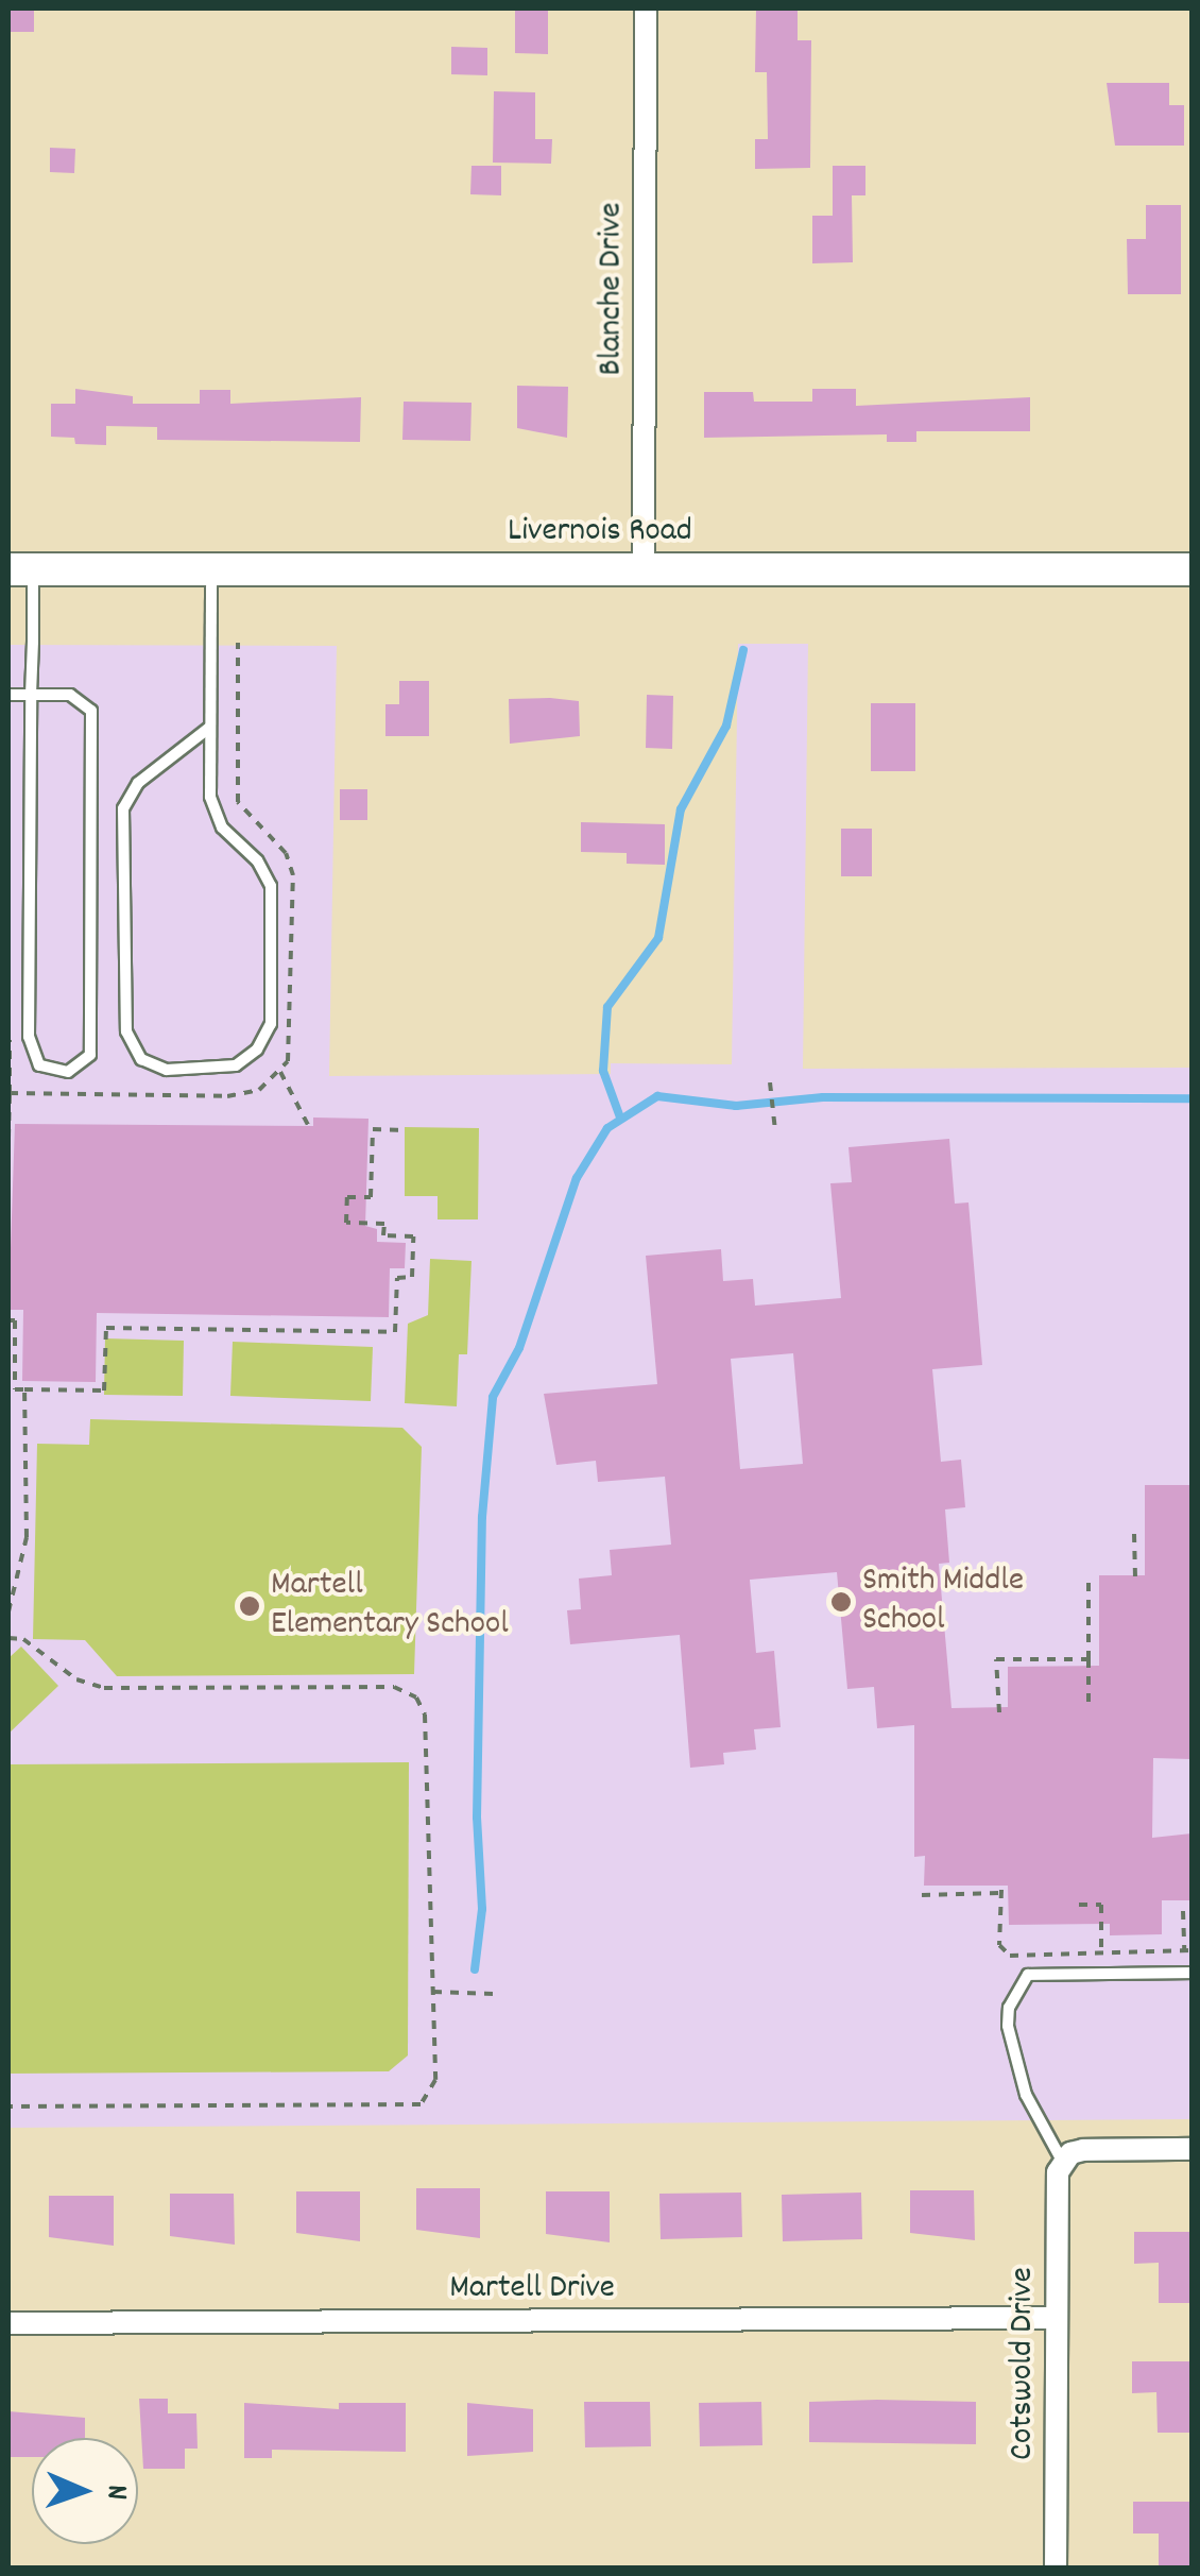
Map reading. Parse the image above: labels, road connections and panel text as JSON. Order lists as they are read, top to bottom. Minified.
{"streets":{"main road":["Livernois Road"],"street":["Blanche Drive","Martell Drive","Cotswold Drive"]},"crossings":[["Blanche Drive","Livernois Road"],["Martell Drive","Cotswold Drive"]],"places":["Smith Middle School","Martell Elementary School"],"north":"right"}
